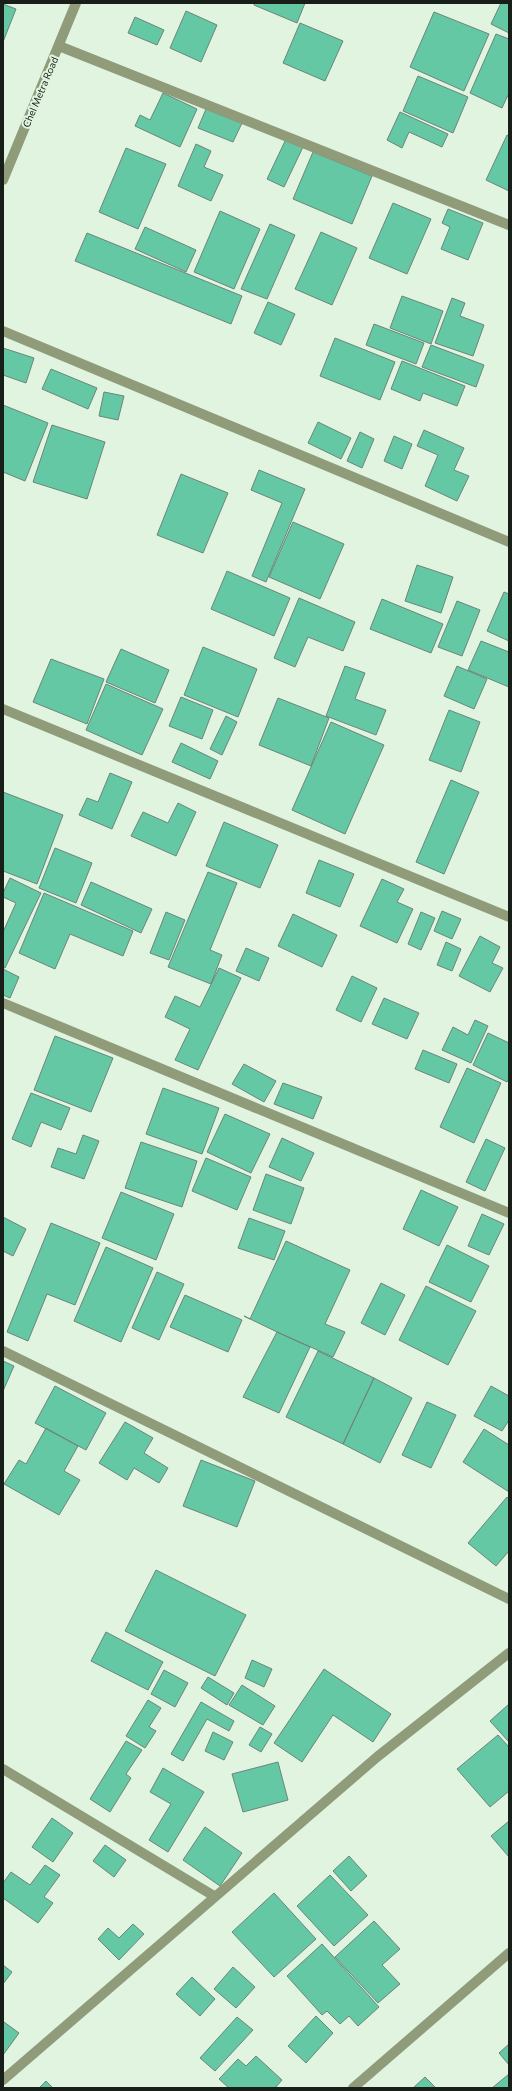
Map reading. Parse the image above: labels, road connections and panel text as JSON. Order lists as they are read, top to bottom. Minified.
{"streets":{"street":["Chel Metra Road"]}}
